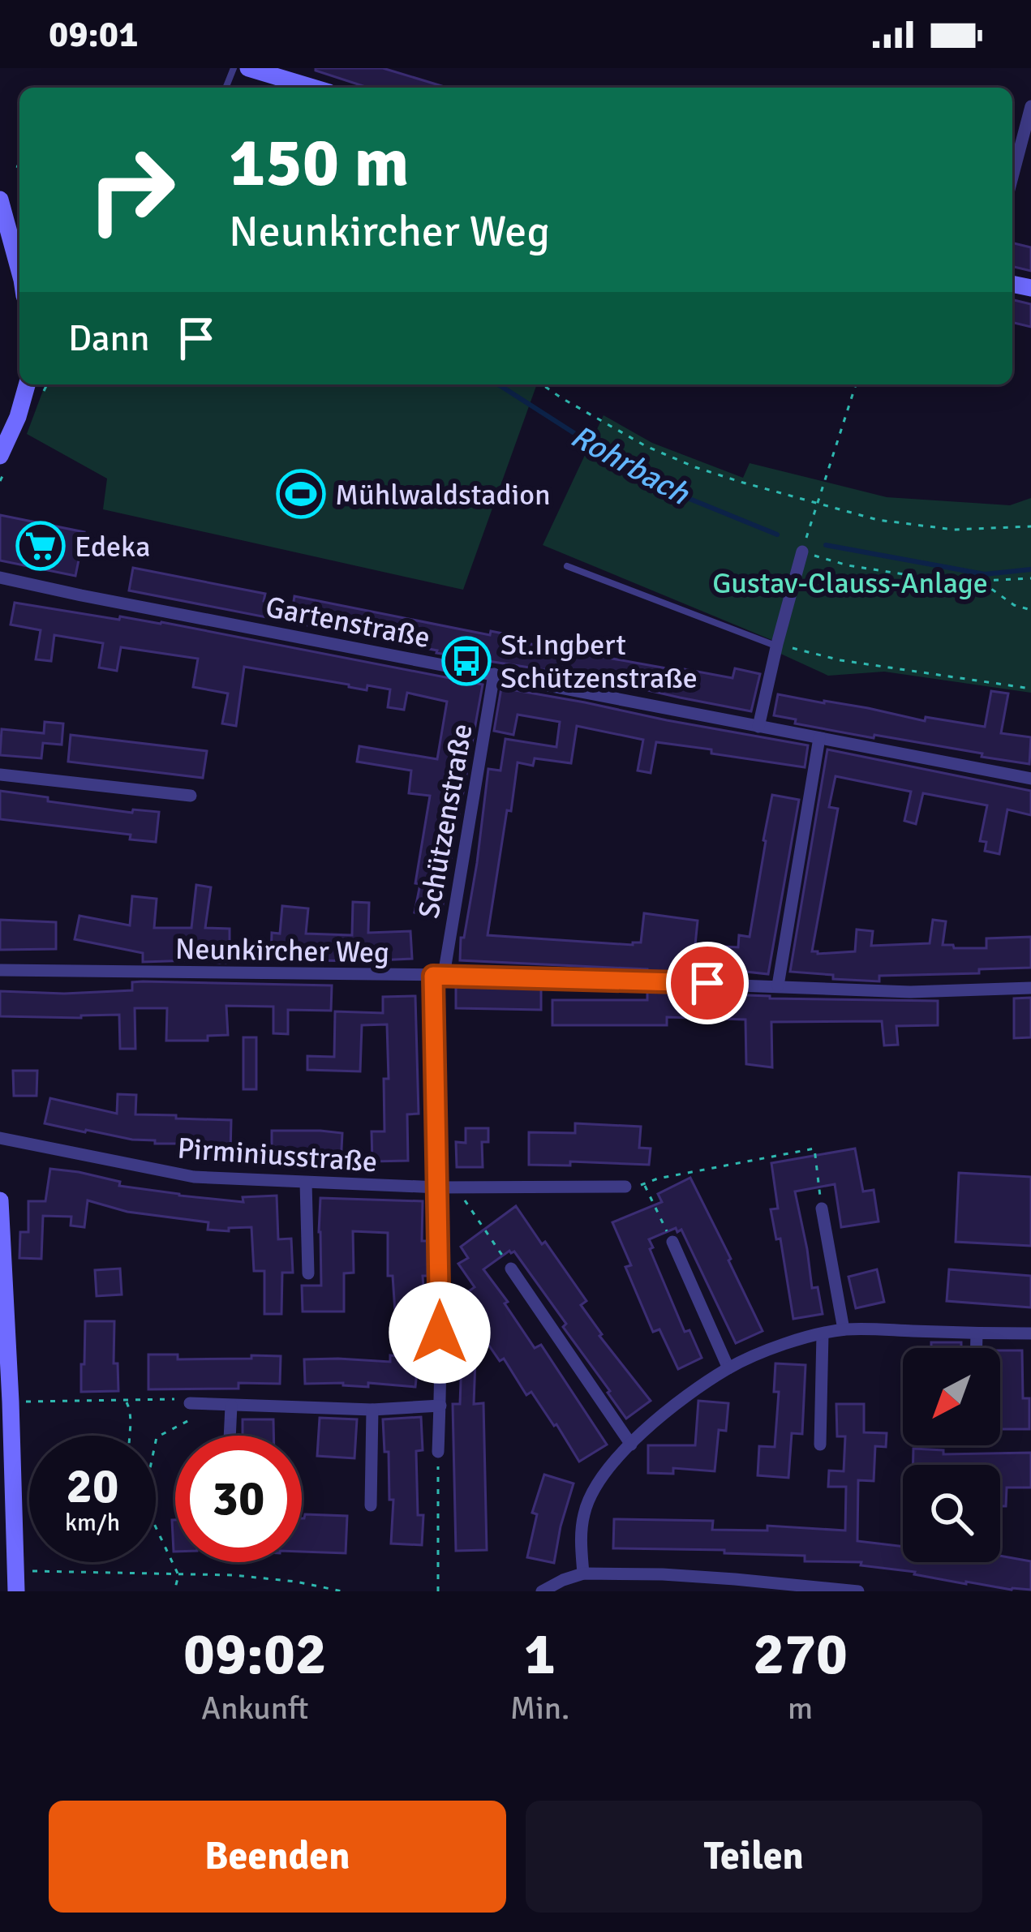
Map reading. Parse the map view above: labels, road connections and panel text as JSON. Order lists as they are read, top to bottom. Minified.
{"streets":{"street":["Gartenstraße","Schützenstraße","Neunkircher Weg","Pirminiusstraße"]},"crossings":[["Gartenstraße","Schützenstraße"],["Schützenstraße","Neunkircher Weg"],["Schützenstraße","Pirminiusstraße"]],"water":["Rohrbach"],"parks":["Gustav-Clauss-Anlage"],"places":{"sports":["Mühlwaldstadion"],"supermarket":["Edeka"],"bus stop":["St.Ingbert Schützenstraße"]},"north":"bottom left","page":{"status":"09:01","turn":["150 m","Neunkircher Weg"],"then":"Dann","speed":"20 km/h","limit":"30","eta":["09:02","Ankunft","1","Min.","270","m"],"buttons":["Beenden","Teilen"]}}
